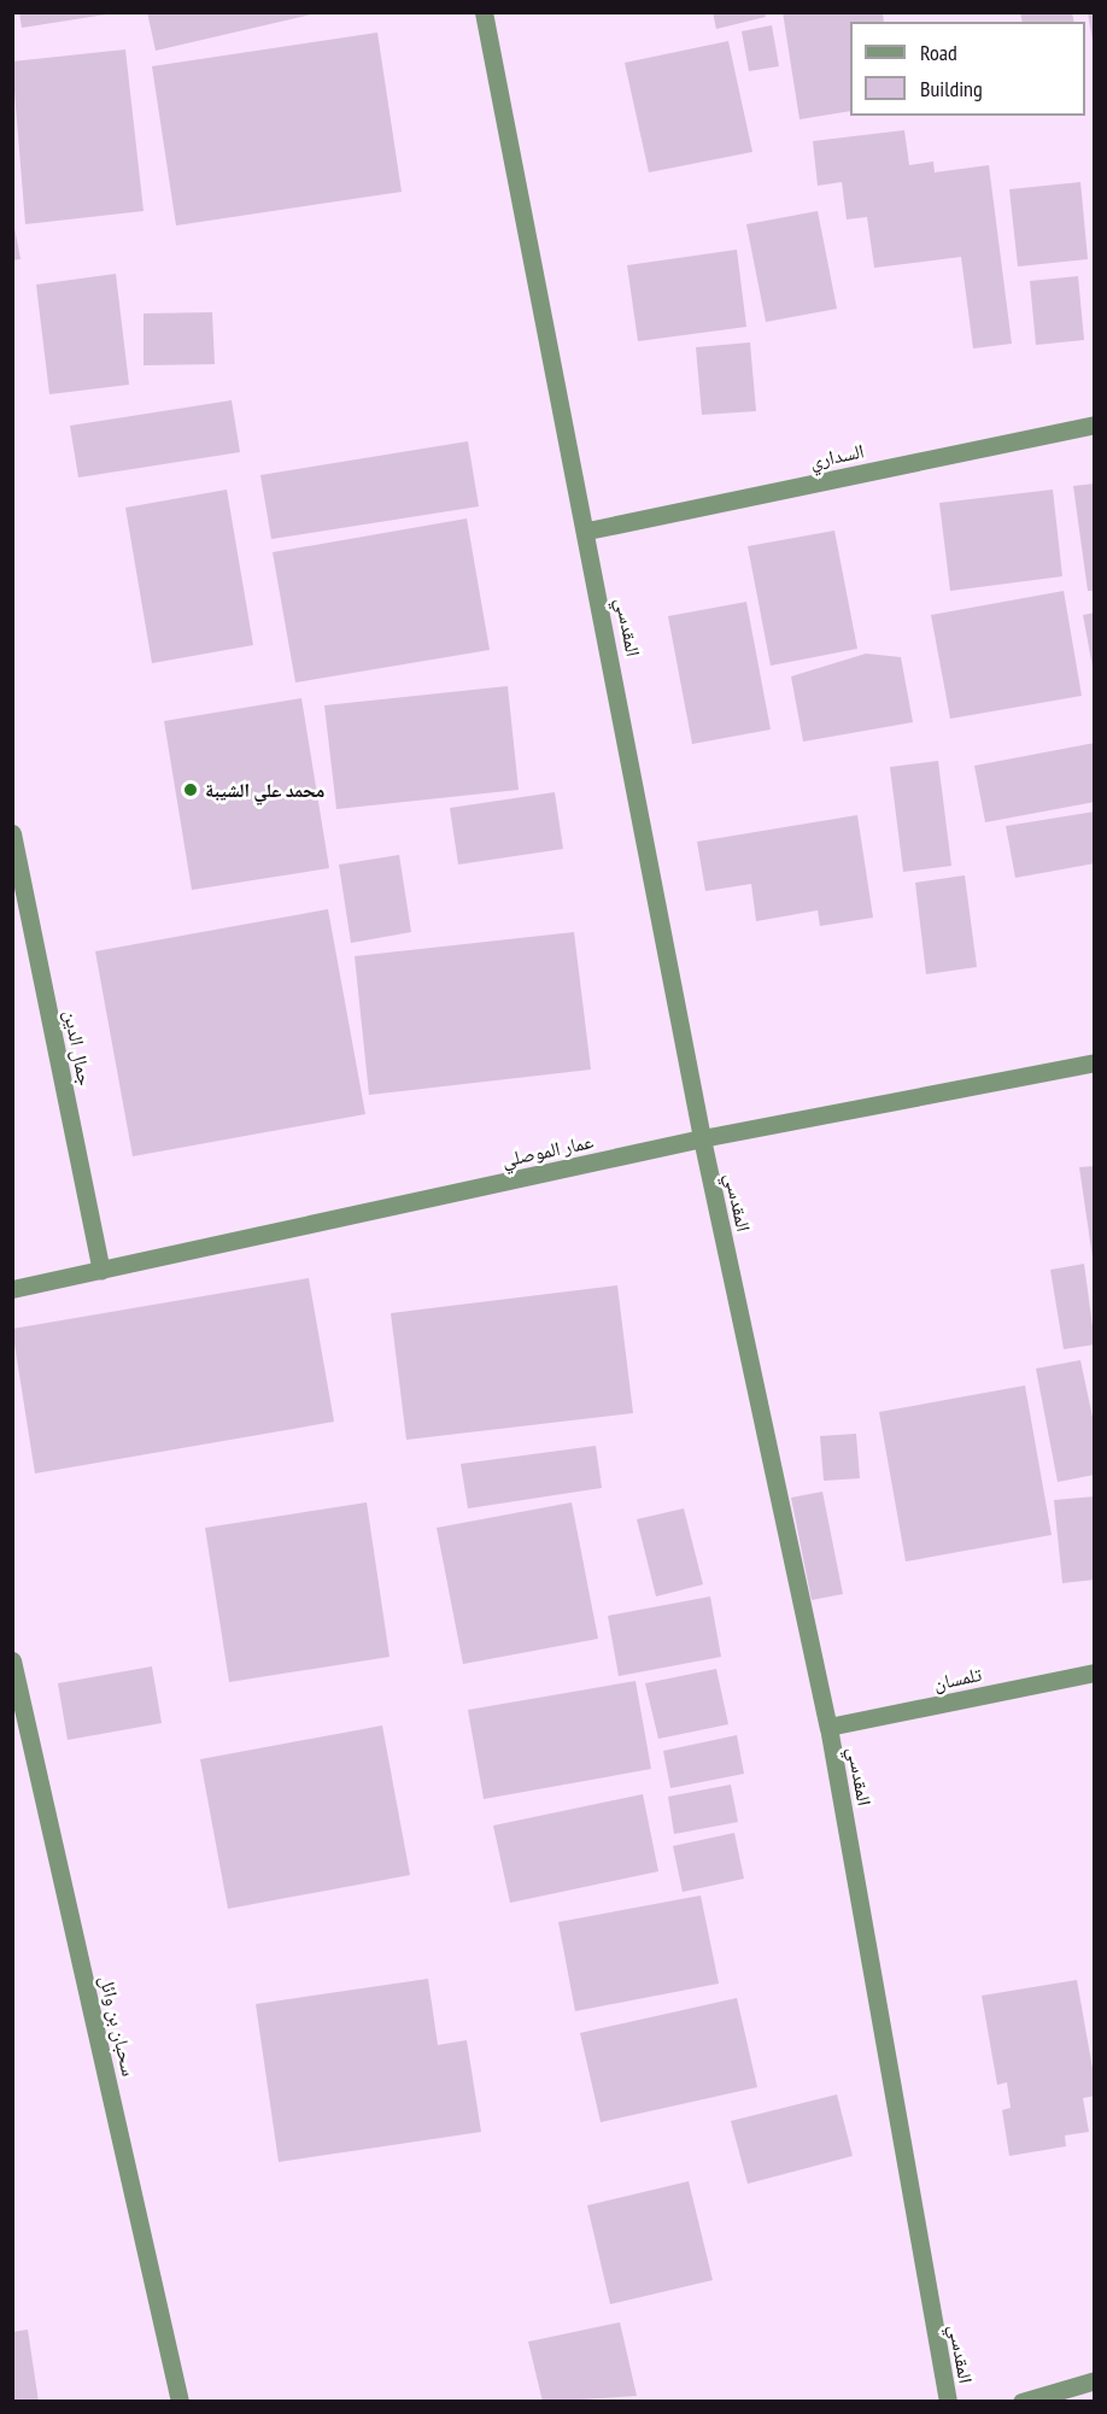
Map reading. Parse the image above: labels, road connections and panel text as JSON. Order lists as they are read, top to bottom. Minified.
{"streets":{"street":["السداري","المقدسي","جمال الدين","عمار الموصلي","تلمسان","سحبان بن وائل"]},"crossings":[["السداري","المقدسي"],["المقدسي","عمار الموصلي"],["المقدسي","تلمسان"],["جمال الدين","عمار الموصلي"]],"places":["محمد علي الشيبة"],"legend":["Road","Building"]}
